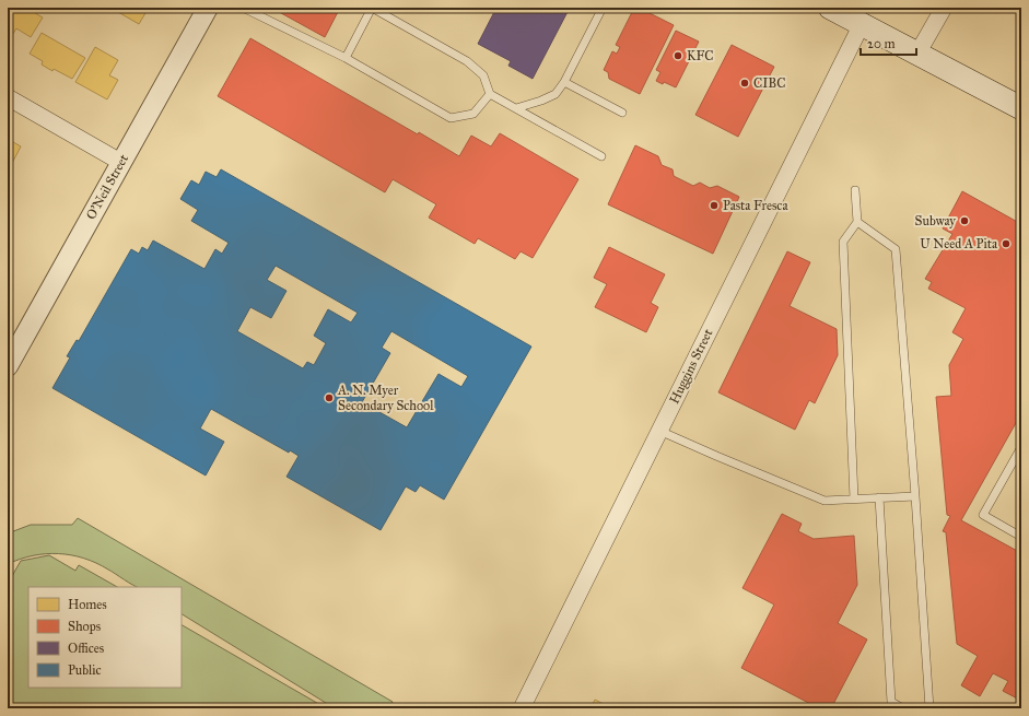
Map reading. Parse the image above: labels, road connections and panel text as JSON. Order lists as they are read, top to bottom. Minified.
{"streets":{"street":["O'Neil Street","Huggins Street"]},"places":["KFC","CIBC","Pasta Fresca","Subway","U Need A Pita","A. N. Myer Secondary School"],"legend":["Homes","Shops","Offices","Public"],"scale_bar":"20 m"}
